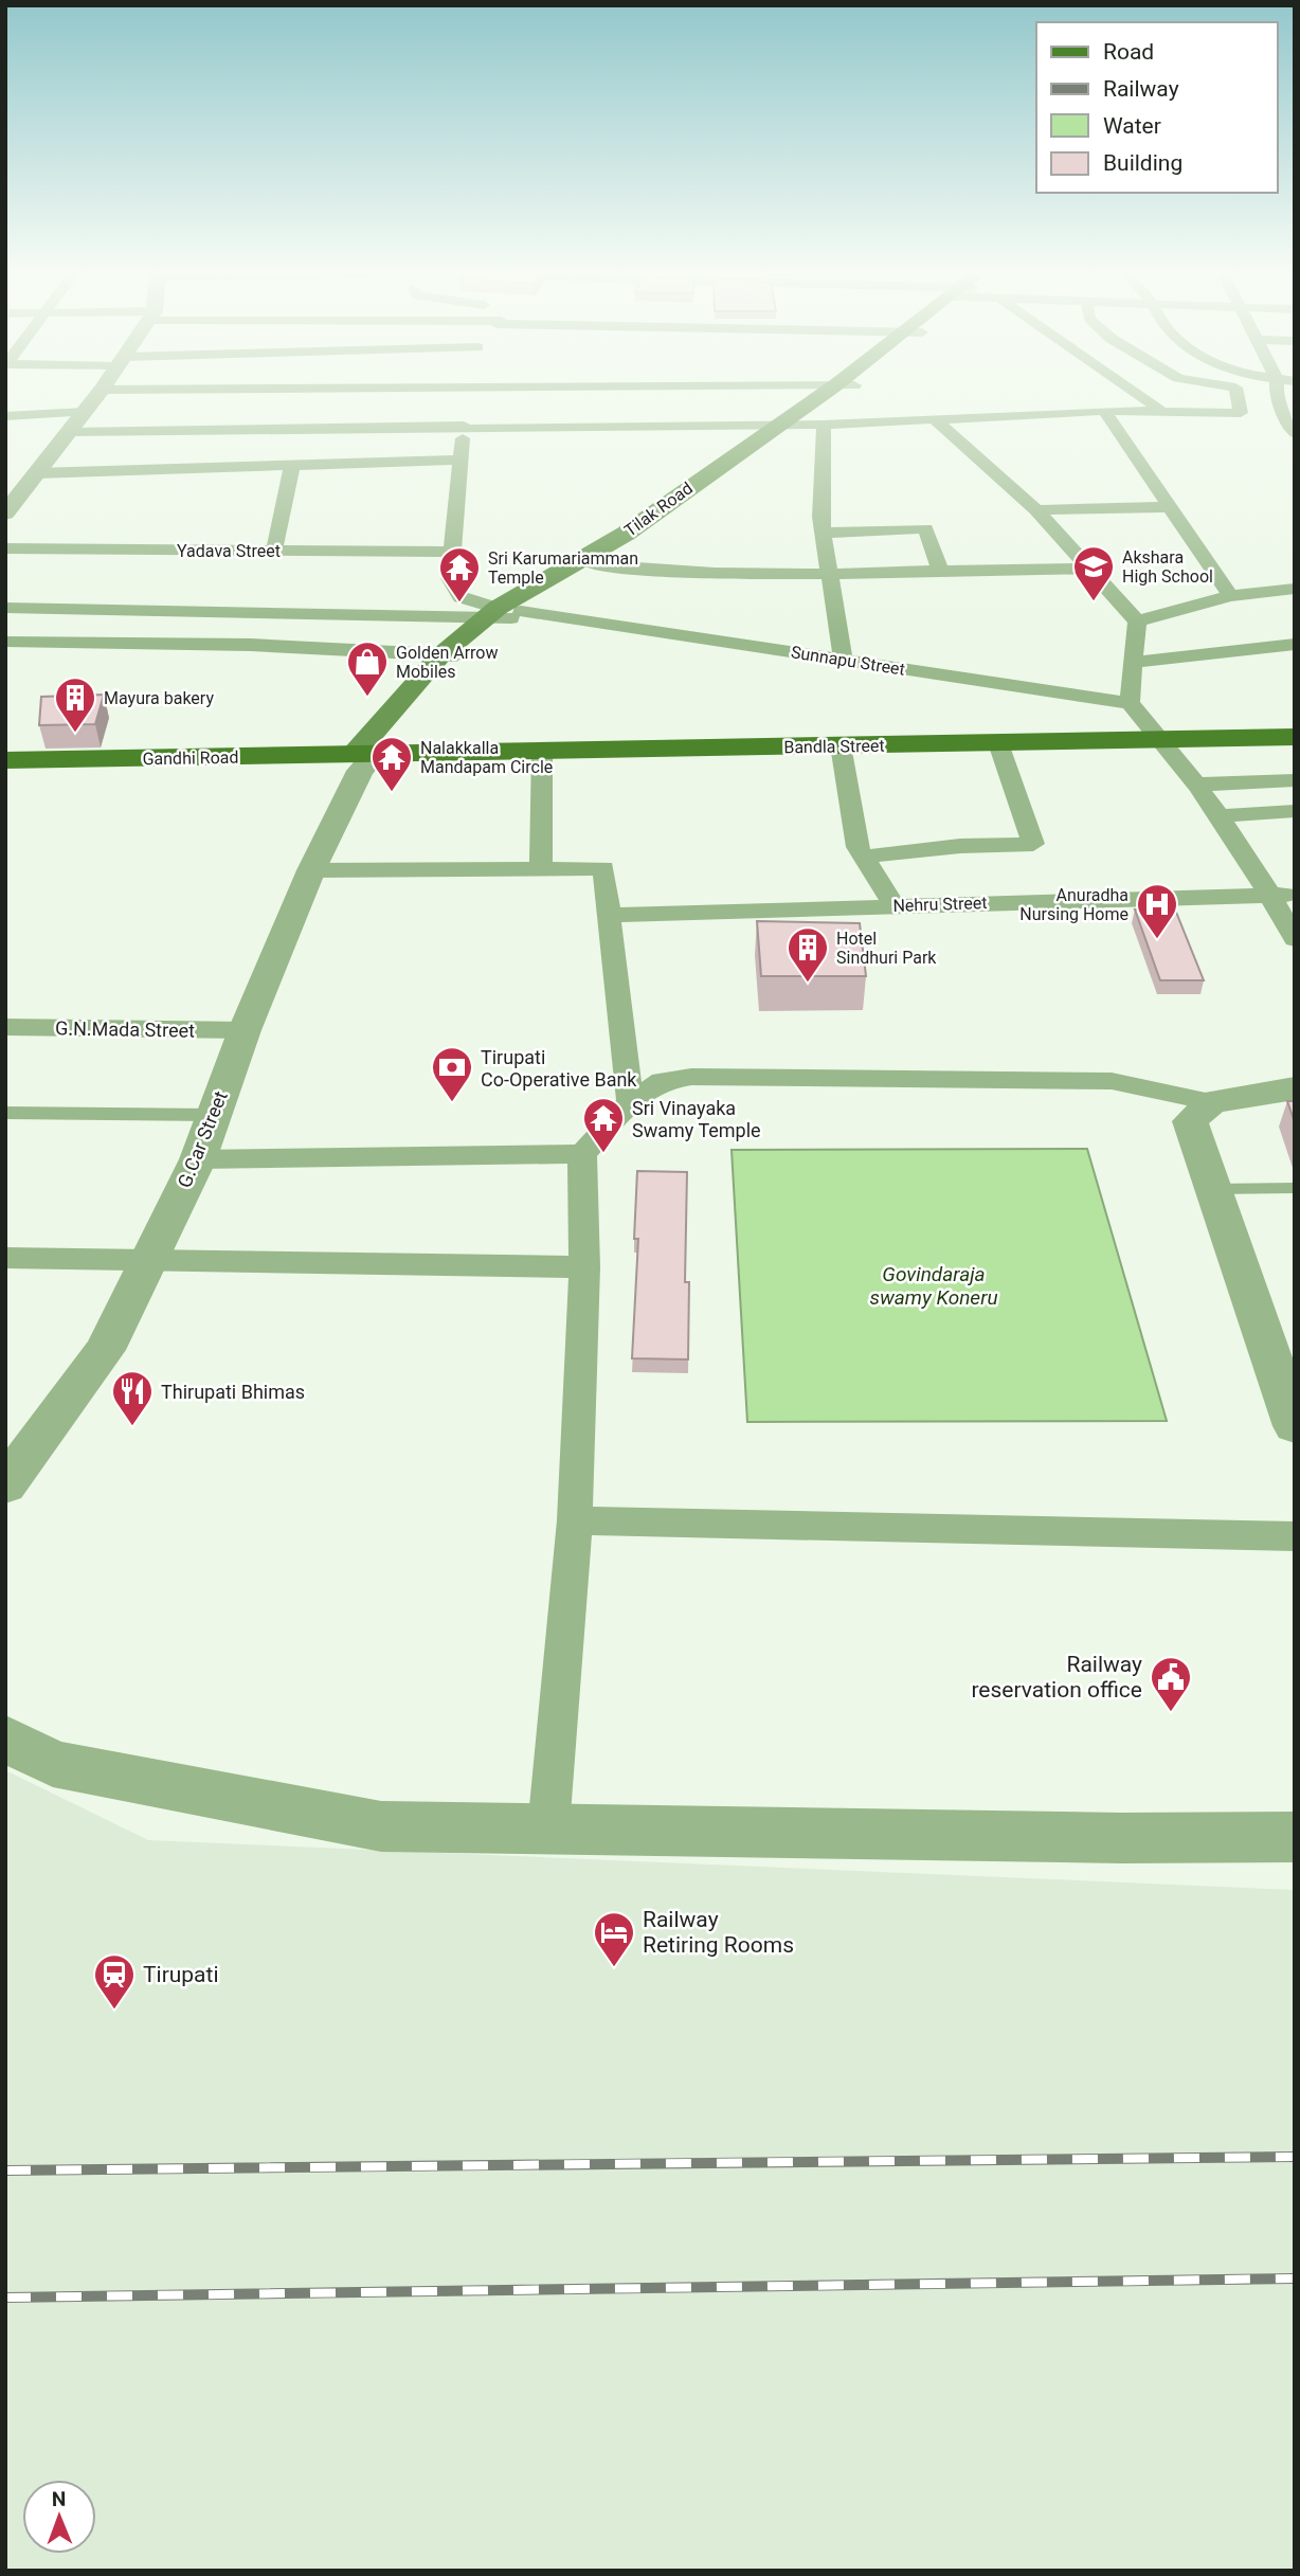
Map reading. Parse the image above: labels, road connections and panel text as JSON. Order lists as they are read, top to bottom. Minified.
{"streets":{"main road":["Tilak Road","Bandla Street","Gandhi Road"],"street":["Yadava Street","Sunnapu Street","Nehru Street","G.N.Mada Street","G.Car Street"]},"crossings":[["Tilak Road","Sunnapu Street"],["Tilak Road","Bandla Street"],["Tilak Road","Gandhi Road"],["Tilak Road","G.Car Street"],["Bandla Street","Gandhi Road"],["Bandla Street","G.Car Street"],["Gandhi Road","G.Car Street"],["G.N.Mada Street","G.Car Street"]],"water":["Govindaraja swamy Koneru"],"places":{"school or university":["Akshara High School"],"temple":["Sri Karumariamman Temple","Nalakkalla Mandapam Circle","Sri Vinayaka Swamy Temple"],"shop":["Golden Arrow Mobiles"],"building":["Mayura bakery","Hotel Sindhuri Park"],"hospital":["Anuradha Nursing Home"],"bank":["Tirupati Co-Operative Bank"],"restaurant":["Thirupati Bhimas"],"public building":["Railway reservation office"],"hotel":["Railway Retiring Rooms"],"station":["Tirupati"]},"legend":["Road","Railway","Water","Building"],"north":"top"}
